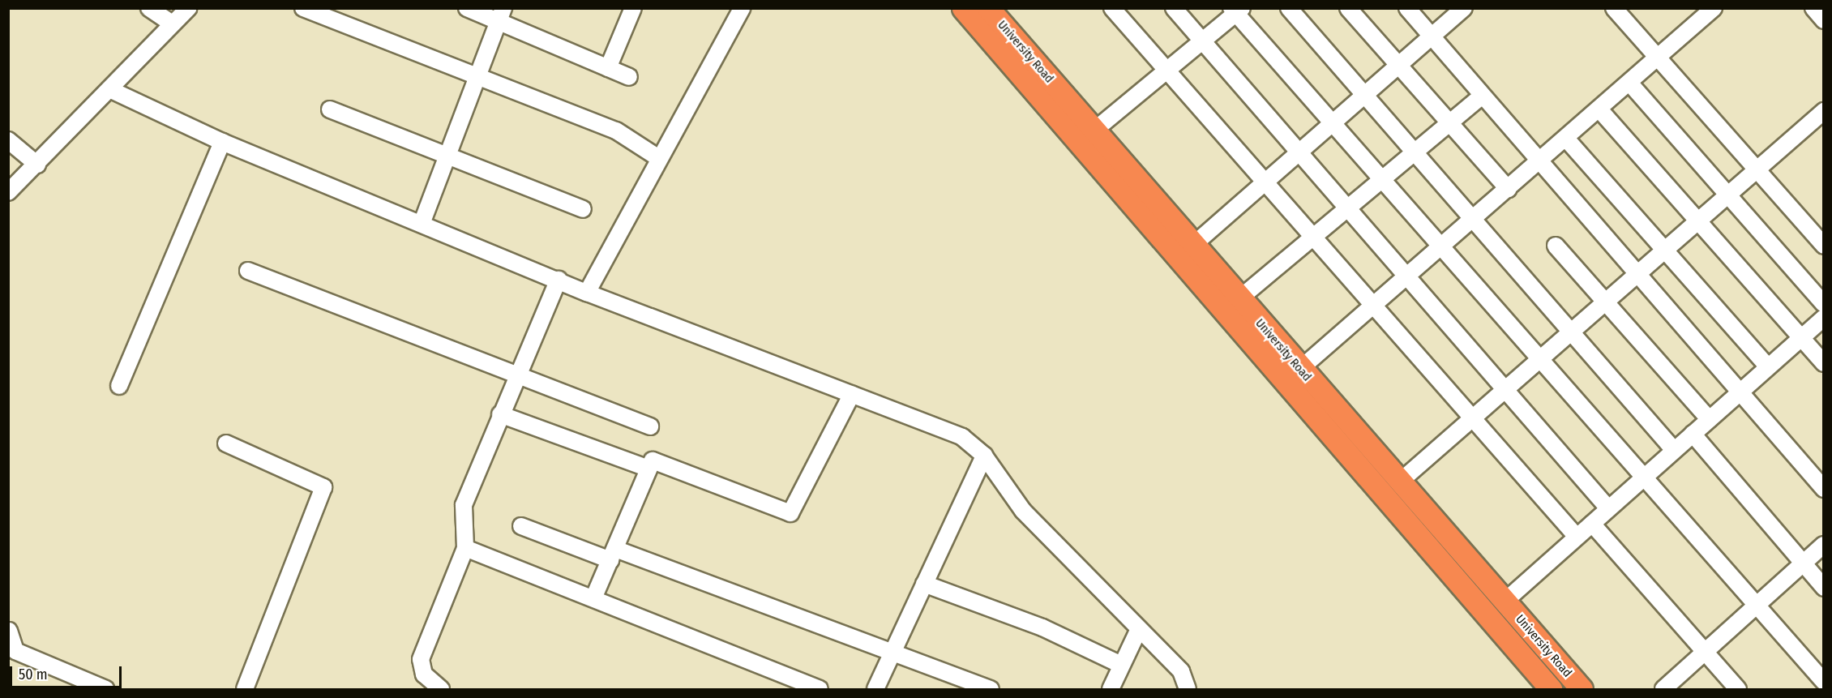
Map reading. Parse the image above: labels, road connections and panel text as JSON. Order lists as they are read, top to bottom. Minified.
{"streets":{"highway":["University Road"]},"scale_bar":"50 m"}
